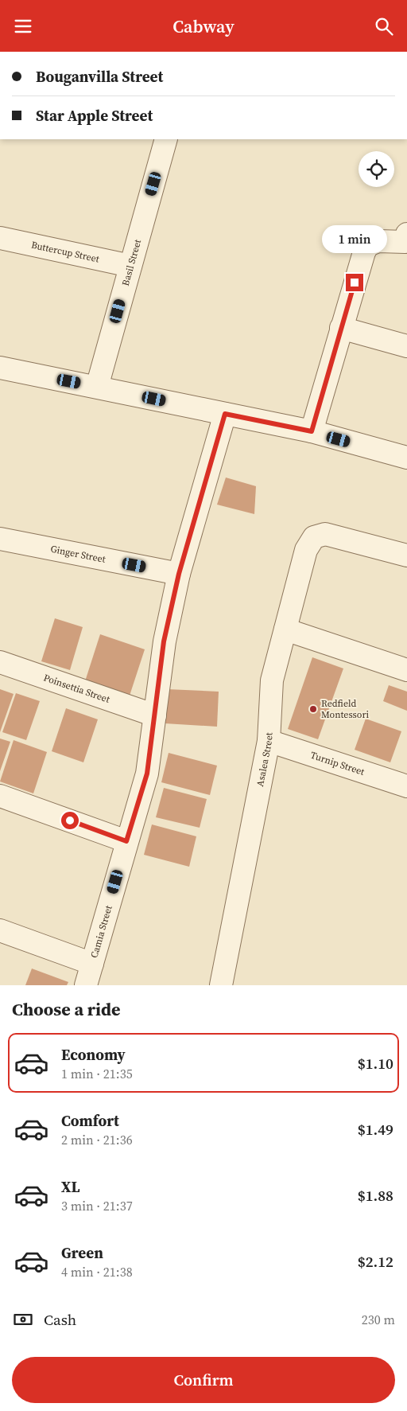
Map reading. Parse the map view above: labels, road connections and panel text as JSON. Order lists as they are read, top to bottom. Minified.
{"streets":{"street":["Buttercup Street","Basil Street","Ginger Street","Poinsettia Street","Asalea Street","Turnip Street","Camia Street"]},"crossings":[["Buttercup Street","Basil Street"],["Ginger Street","Camia Street"],["Poinsettia Street","Camia Street"],["Asalea Street","Turnip Street"]],"places":["Redfield Montessori"],"page":{"header":"Cabway","banner":["Bouganvilla Street","Star Apple Street"],"bubble":"1 min","heading":"Choose a ride","list":[{"name":"Economy","note":"1 min · 21:35","value":"$1.10"},{"name":"Comfort","note":"2 min · 21:36","value":"$1.49"},{"name":"XL","note":"3 min · 21:37","value":"$1.88"},{"name":"Green","note":"4 min · 21:38","value":"$2.12"}],"pay":["Cash","230 m"],"buttons":"Confirm"}}
